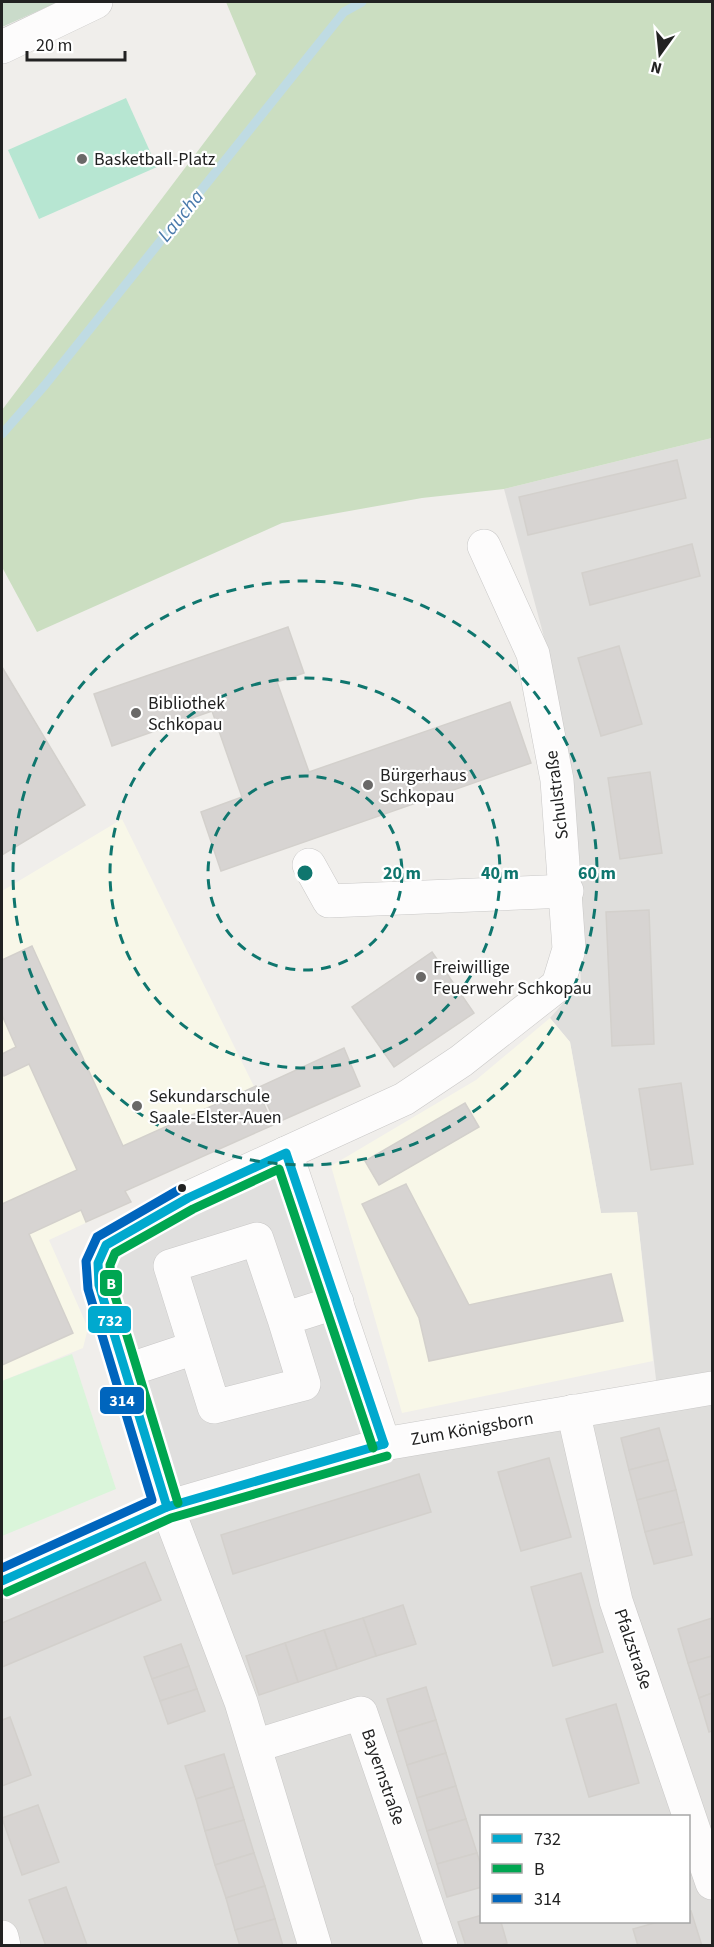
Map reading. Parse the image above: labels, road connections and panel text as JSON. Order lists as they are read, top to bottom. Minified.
{"streets":{"street":["Schulstraße","Zum Königsborn","Pfalzstraße","Bayernstraße"]},"crossings":[["Schulstraße","Zum Königsborn"],["Zum Königsborn","Pfalzstraße"]],"water":["Laucha"],"places":["Basketball-Platz","Bibliothek Schkopau","Bürgerhaus Schkopau","Freiwillige Feuerwehr Schkopau","Sekundarschule Saale-Elster-Auen"],"lines":["transit line 732","transit line B","transit line 314"],"legend":["732","B","314"],"scale_bar":"20 m","north":"bottom","rings":["20 m","40 m","60 m"]}
